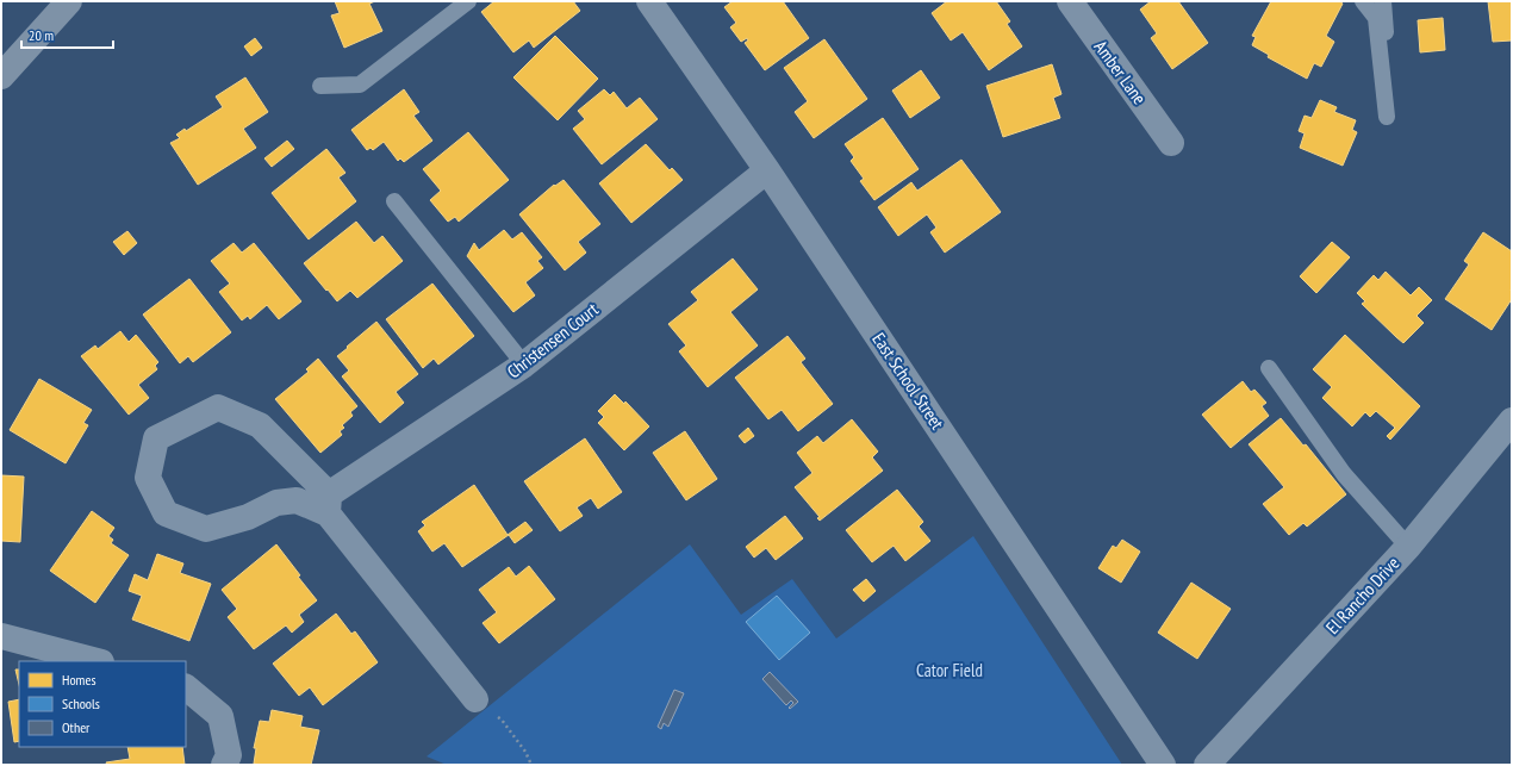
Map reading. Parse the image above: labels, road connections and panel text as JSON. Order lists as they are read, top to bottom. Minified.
{"streets":{"street":["Amber Lane","Christensen Court","East School Street","El Rancho Drive"]},"crossings":[["Christensen Court","East School Street"]],"parks":["Cator Field"],"legend":["Homes","Schools","Other"],"scale_bar":"20 m"}
